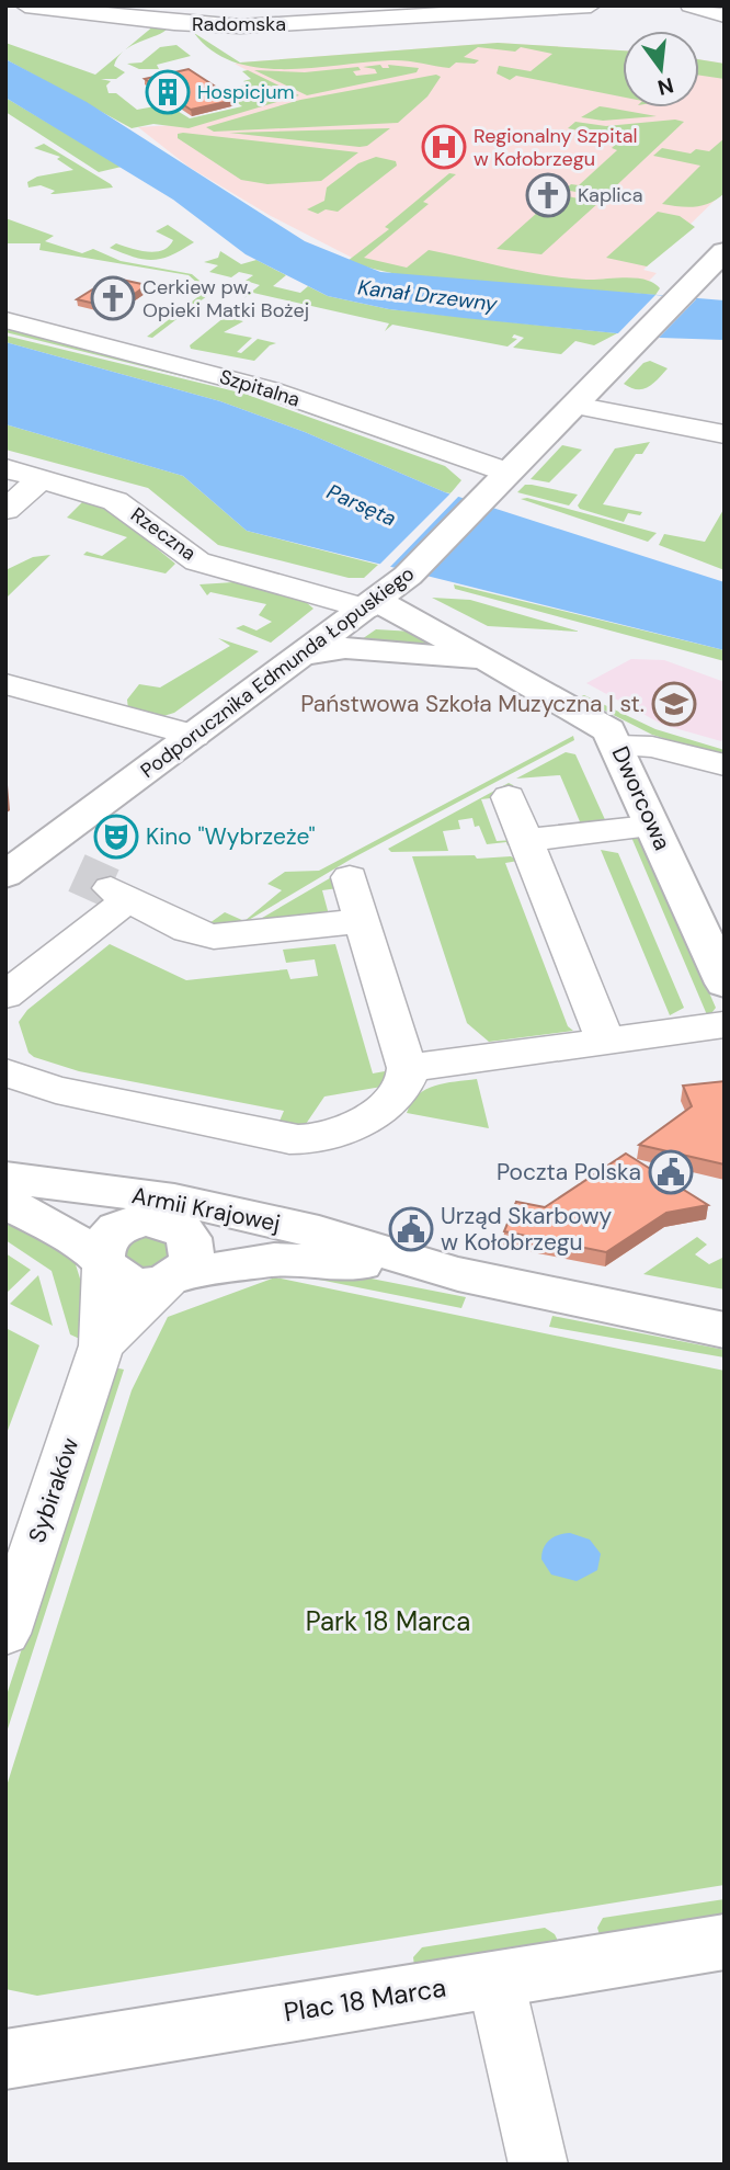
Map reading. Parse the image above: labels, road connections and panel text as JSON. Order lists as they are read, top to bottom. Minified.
{"streets":{"street":["Radomska","Szpitalna","Rzeczna","Podporucznika Edmunda Łopuskiego","Dworcowa","Armii Krajowej","Sybiraków","Plac 18 Marca"]},"crossings":[["Szpitalna","Podporucznika Edmunda Łopuskiego"],["Rzeczna","Podporucznika Edmunda Łopuskiego"],["Rzeczna","Dworcowa"],["Podporucznika Edmunda Łopuskiego","Dworcowa"],["Armii Krajowej","Sybiraków"]],"water":["Kanał Drzewny","Parsęta"],"parks":["Park 18 Marca"],"places":{"building":["Hospicjum"],"hospital":["Regionalny Szpital w Kołobrzegu"],"church":["Kaplica","Cerkiew pw. Opieki Matki Bożej"],"school or university":["Państwowa Szkoła Muzyczna I st."],"theatre":["Kino \"Wybrzeże\""],"public building":["Poczta Polska","Urząd Skarbowy w Kołobrzegu"]},"north":"bottom"}
